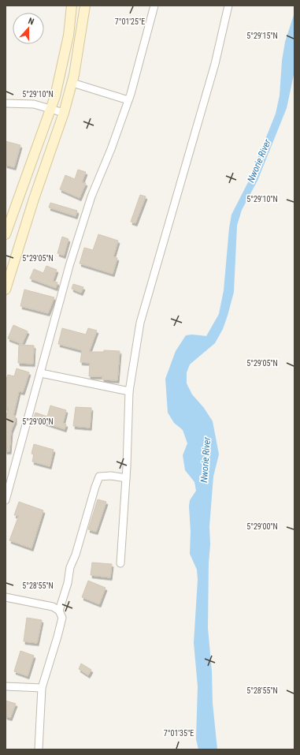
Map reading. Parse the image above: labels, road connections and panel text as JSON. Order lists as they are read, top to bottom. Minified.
{"water":["Nworie River"],"north":"top","coordinates":["7°01'25\"E","5°29'15\"N","5°29'10\"N","5°29'05\"N","5°29'00\"N","5°28'55\"N","7°01'35\"E"]}
